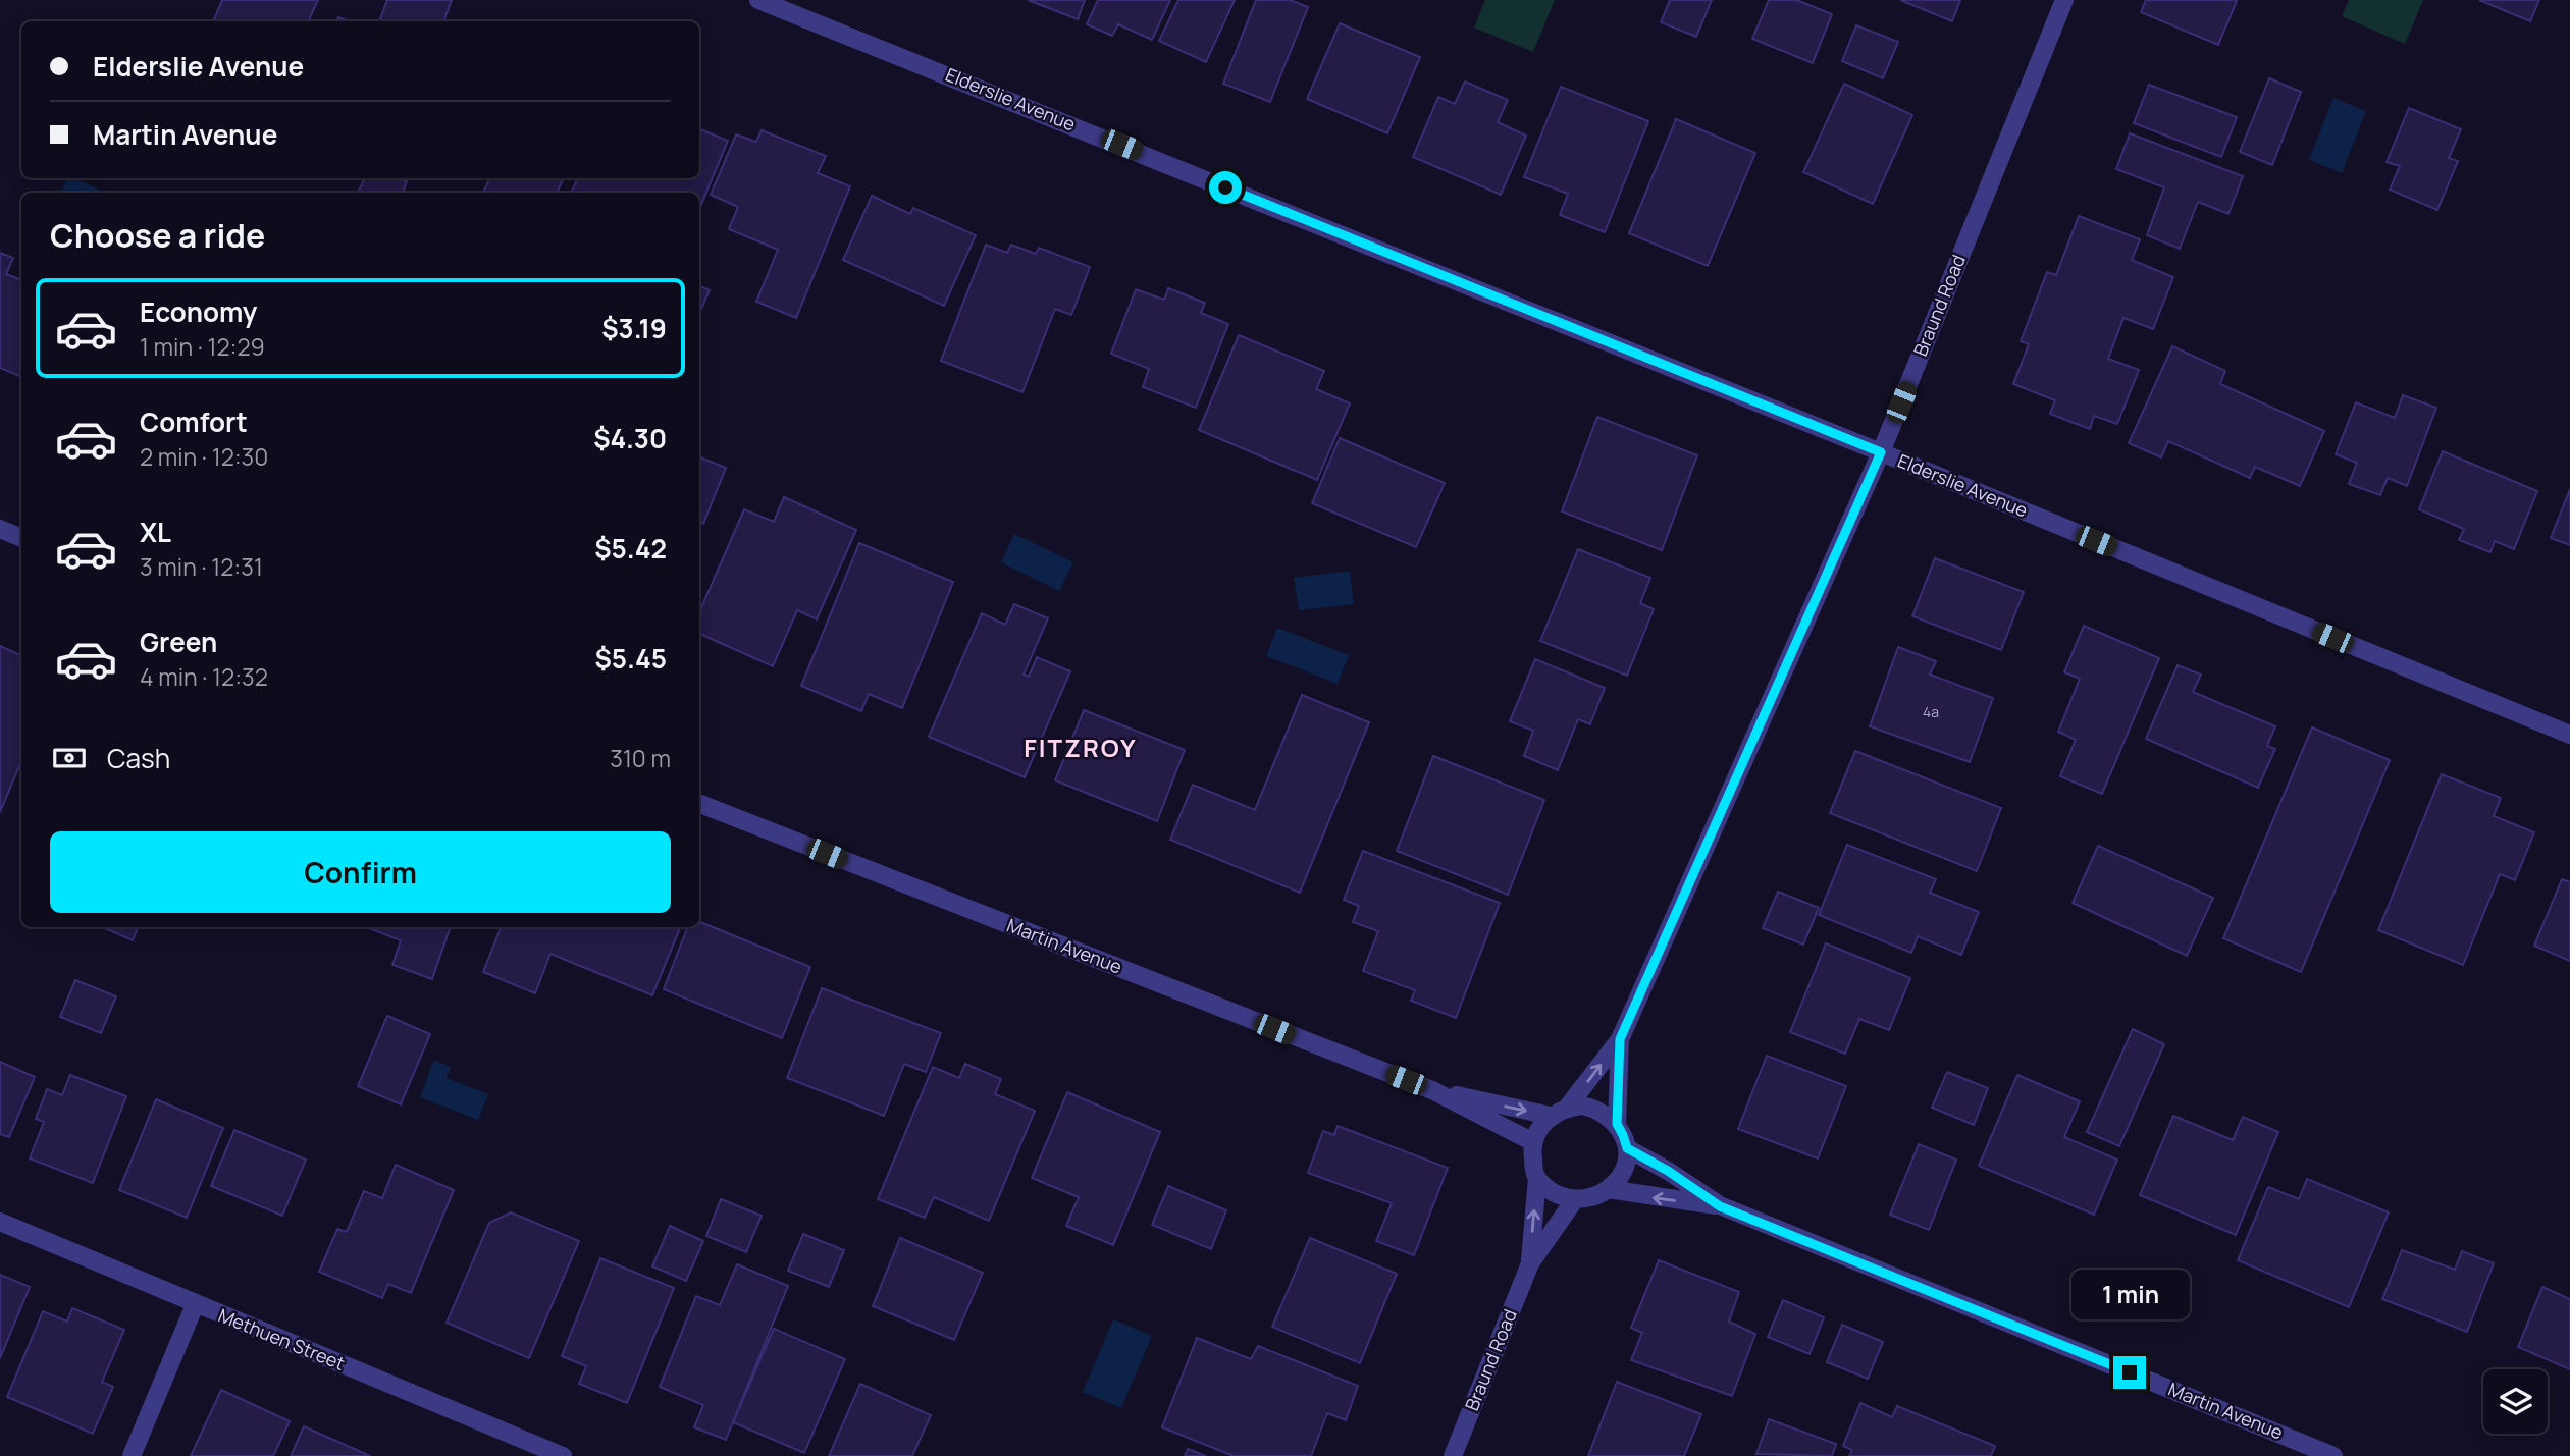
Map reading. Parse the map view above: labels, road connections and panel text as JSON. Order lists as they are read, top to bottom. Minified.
{"streets":{"street":["Elderslie Avenue","Braund Road","Martin Avenue","Methuen Street"]},"crossings":[["Elderslie Avenue","Braund Road"],["Braund Road","Martin Avenue"]],"districts":["FITZROY"],"house_numbers":["4a"],"page":{"banner":["Elderslie Avenue","Martin Avenue"],"heading":"Choose a ride","list":[{"name":"Economy","note":"1 min · 12:29","value":"$3.19"},{"name":"Comfort","note":"2 min · 12:30","value":"$4.30"},{"name":"XL","note":"3 min · 12:31","value":"$5.42"},{"name":"Green","note":"4 min · 12:32","value":"$5.45"}],"pay":["Cash","310 m"],"buttons":"Confirm","bubble":"1 min"}}
